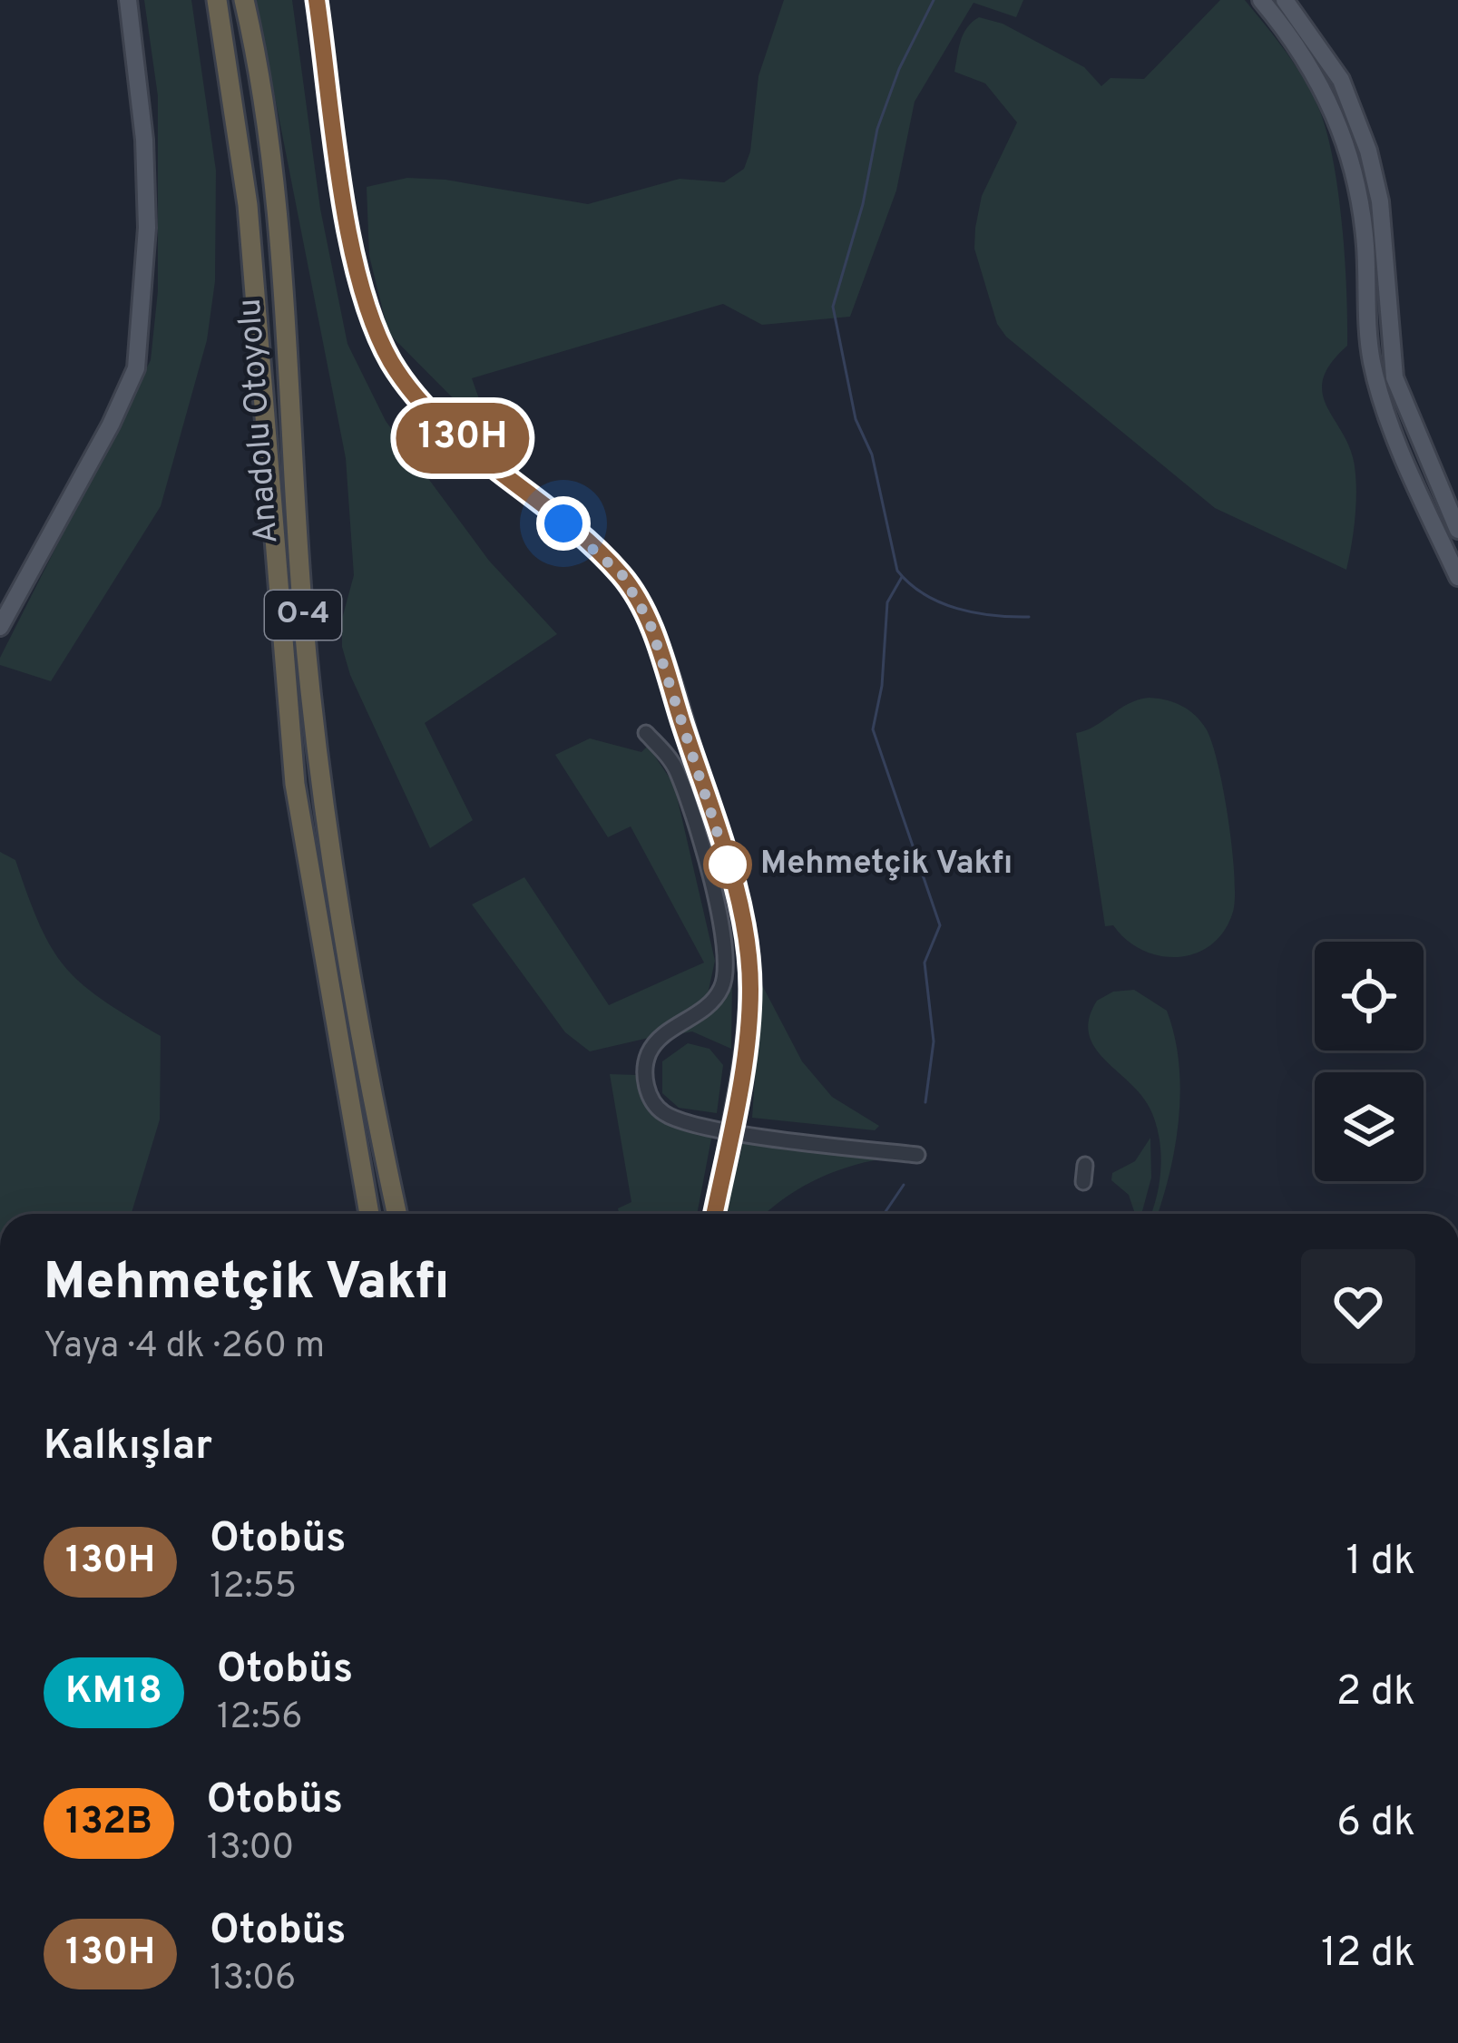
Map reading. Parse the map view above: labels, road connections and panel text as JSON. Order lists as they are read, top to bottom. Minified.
{"streets":{"highway":["Anadolu Otoyolu","O-4"]},"places":["Mehmetçik Vakfı"],"lines":["bus line 130H"],"page":{"on_map":"130H","heading":[["Mehmetçik Vakfı","Yaya · 4 dk · 260 m"],"Kalkışlar"],"list":[{"mark":"130H","name":"Otobüs","note":"12:55","value":"1 dk"},{"mark":"KM18","name":"Otobüs","note":"12:56","value":"2 dk"},{"mark":"132B","name":"Otobüs","note":"13:00","value":"6 dk"},{"mark":"130H","name":"Otobüs","note":"13:06","value":"12 dk"}]}}
